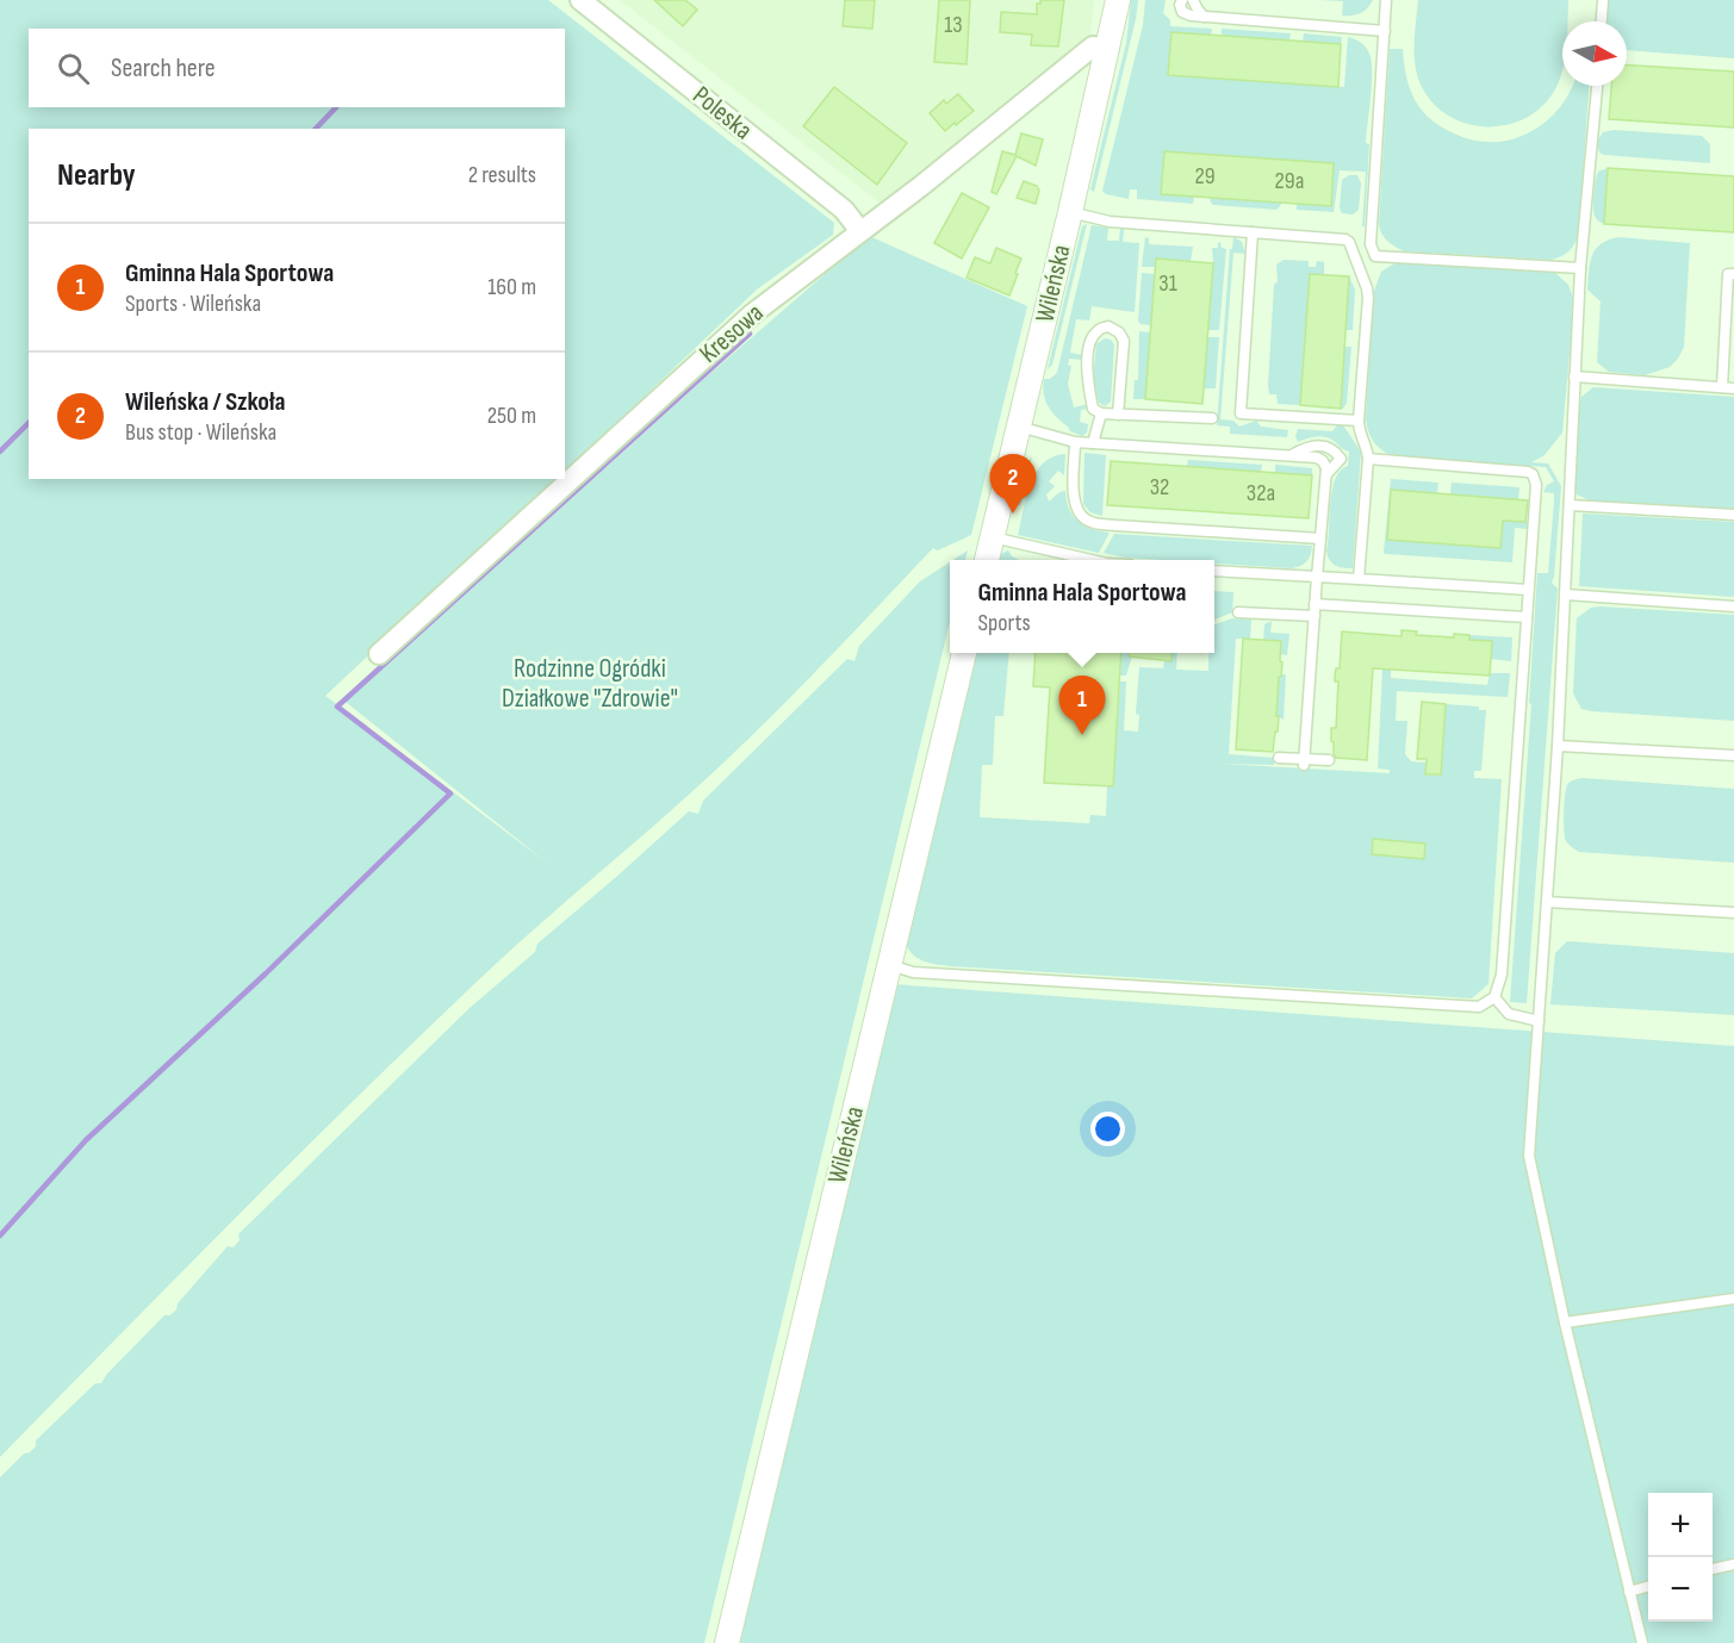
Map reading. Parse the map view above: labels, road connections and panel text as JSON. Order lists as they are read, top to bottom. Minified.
{"streets":{"street":["Poleska","Wileńska","Kresowa"]},"crossings":[["Poleska","Kresowa"],["Wileńska","Kresowa"]],"parks":["Rodzinne Ogródki Działkowe \"Zdrowie\""],"house_numbers":["13","29","29a","31","32","32a"],"north":"right","page":{"search":"Search here","heading":["Nearby","2 results"],"list":[{"mark":"1","name":"Gminna Hala Sportowa","note":"Sports · Wileńska","value":"160 m"},{"mark":"2","name":"Wileńska / Szkoła","note":"Bus stop · Wileńska","value":"250 m"}],"pins":["2","1"],"popup":["Gminna Hala Sportowa","Sports"],"map_buttons":["+","−"]}}
